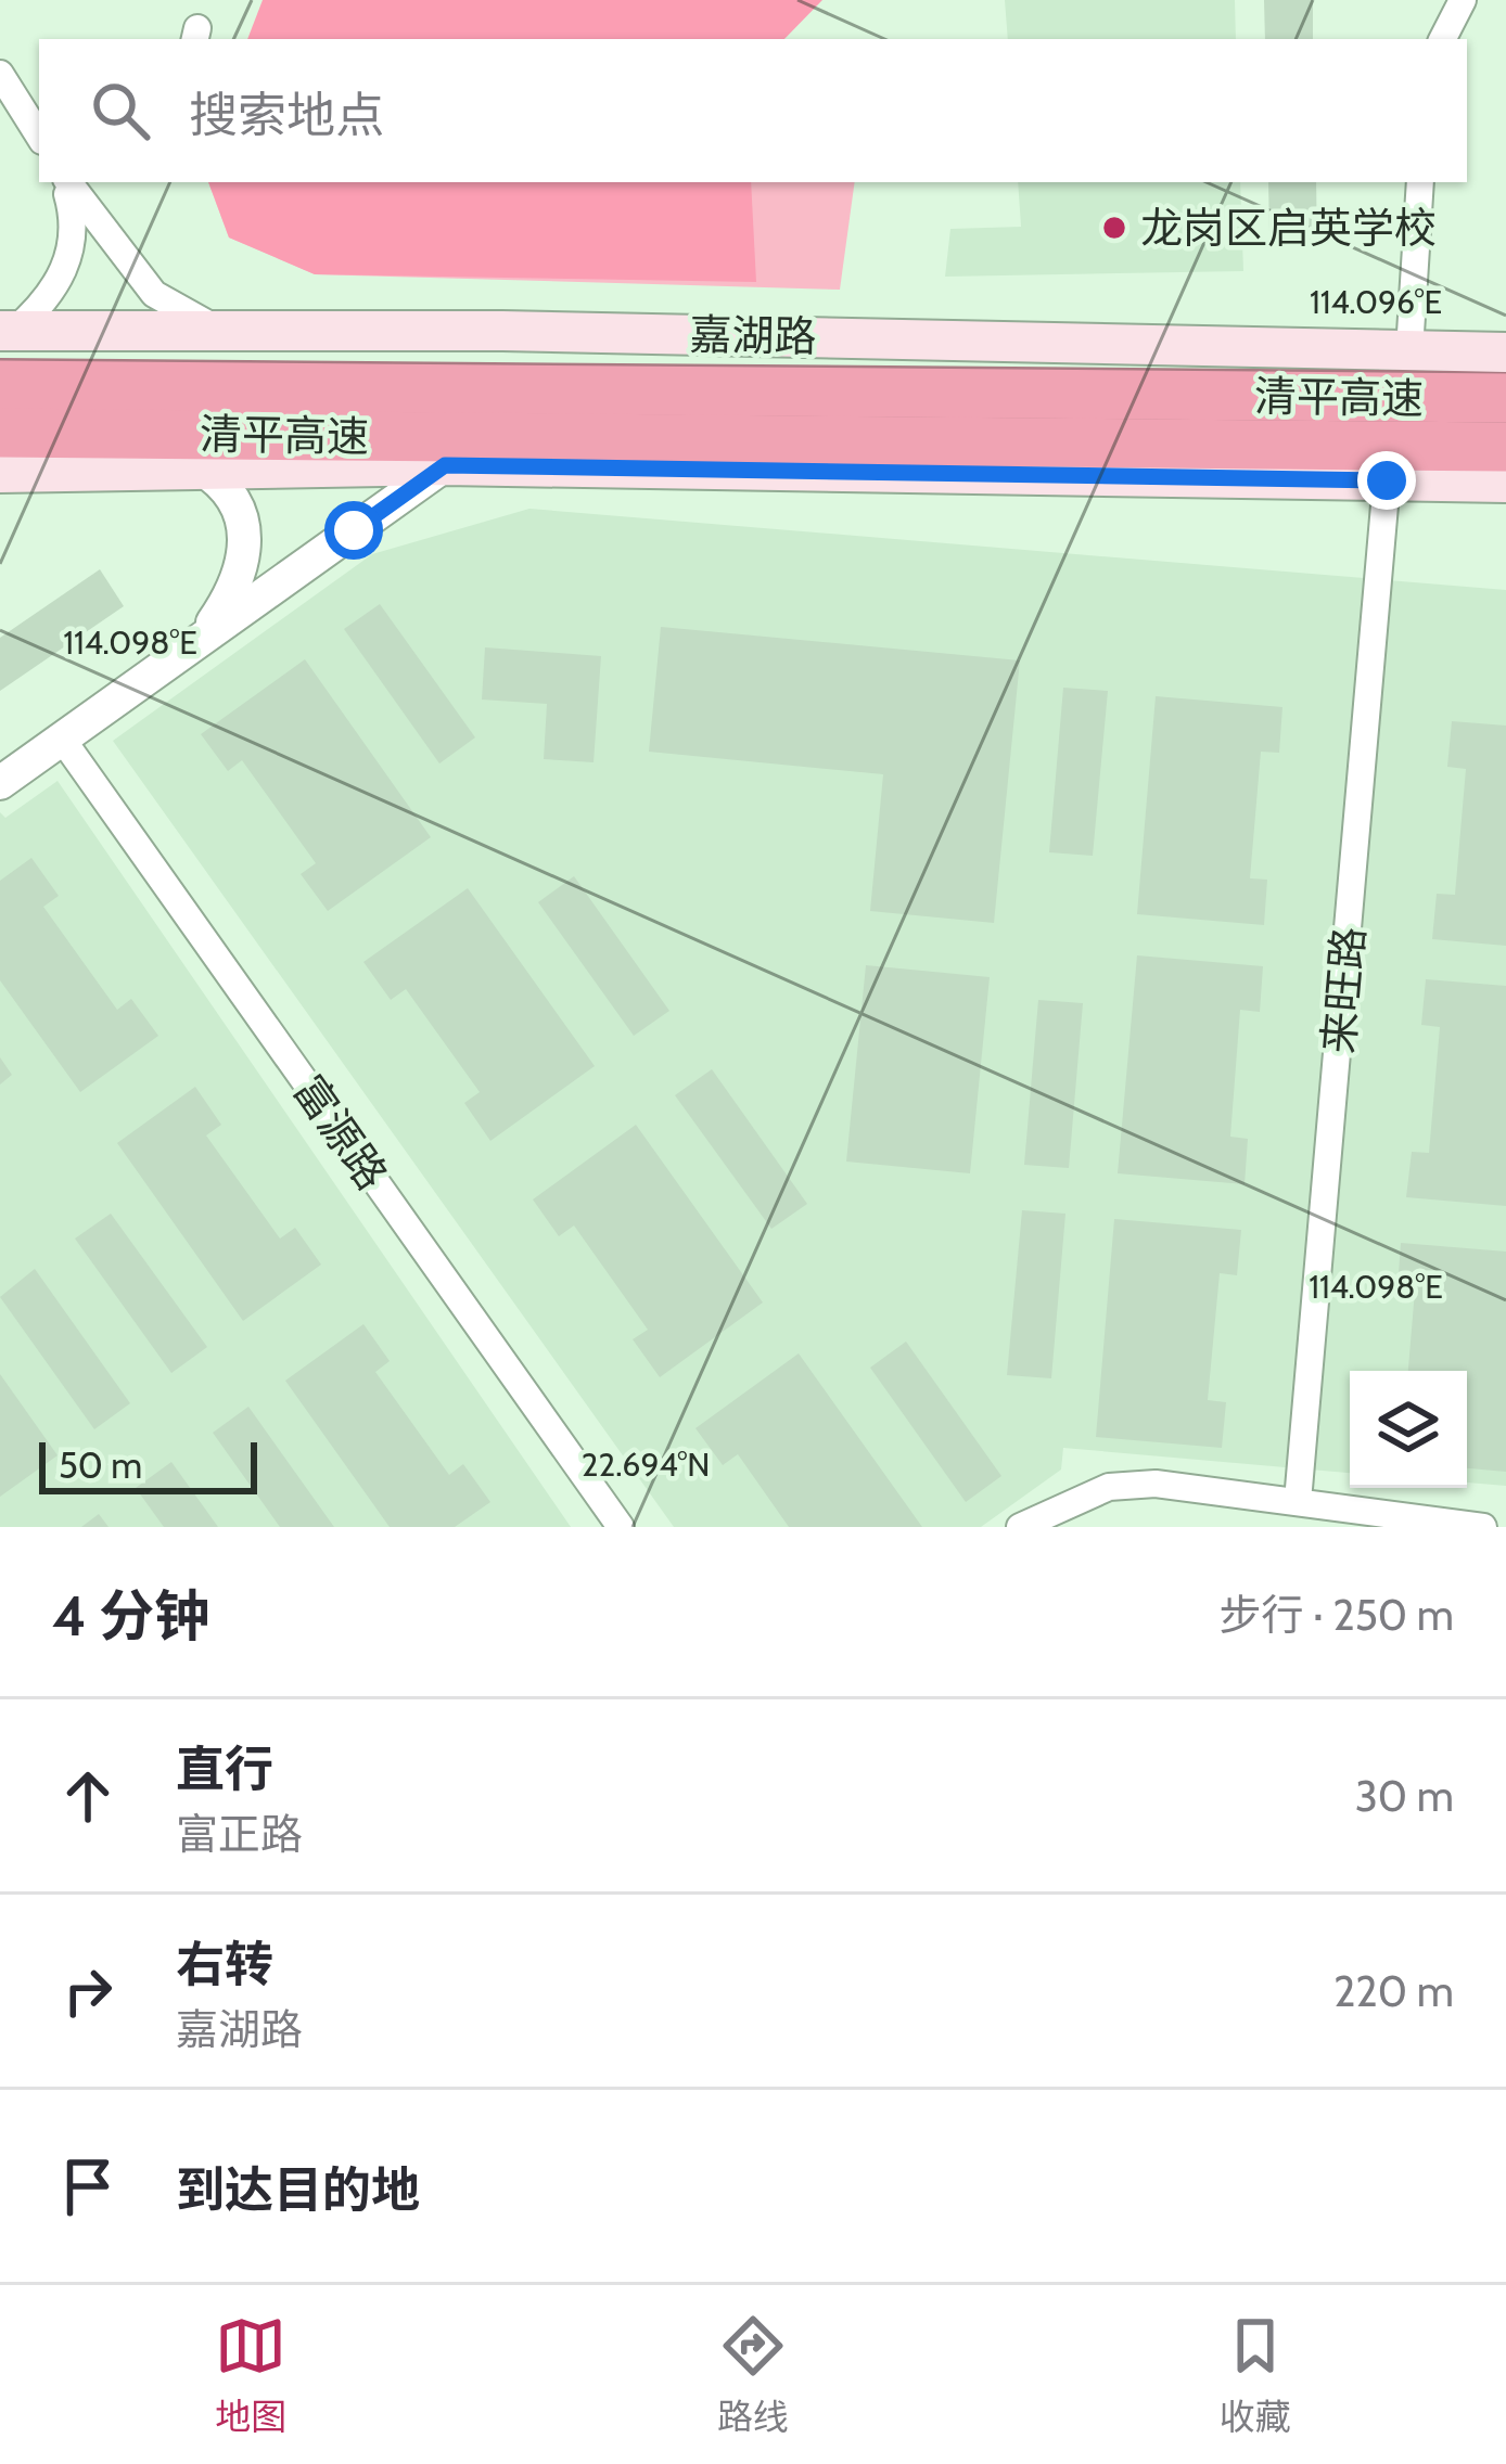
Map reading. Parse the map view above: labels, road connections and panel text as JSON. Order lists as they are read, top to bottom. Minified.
{"streets":{"highway":["清平高速"],"main road":["嘉湖路"],"street":["来旺路","富源路"]},"places":["龙岗区启英学校"],"scale_bar":"50 m","page":{"search":"搜索地点","scale":"50 m","heading":["4 分钟","步行 · 250 m"],"list":[["直行","富正路","30 m"],["右转","嘉湖路","220 m"],"到达目的地"],"nav":["地图","路线","收藏"]},"coordinates":["114.096°E","114.098°E","22.694°N"]}
